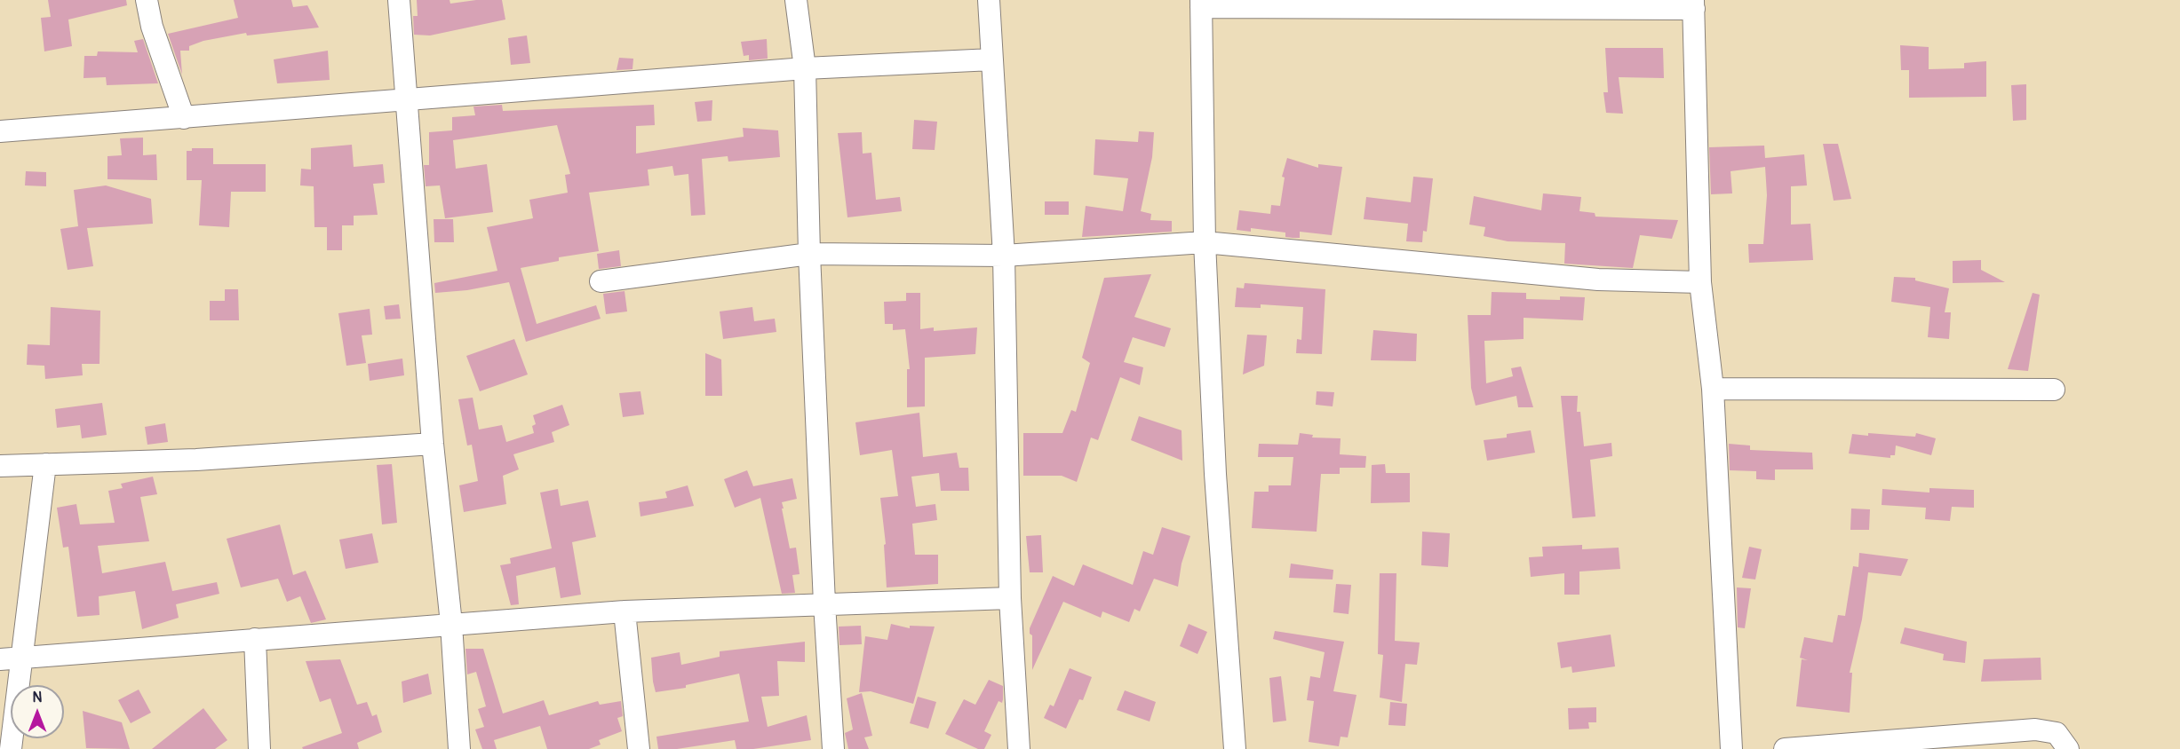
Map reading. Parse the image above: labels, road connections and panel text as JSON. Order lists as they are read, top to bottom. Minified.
{"north":"top"}
